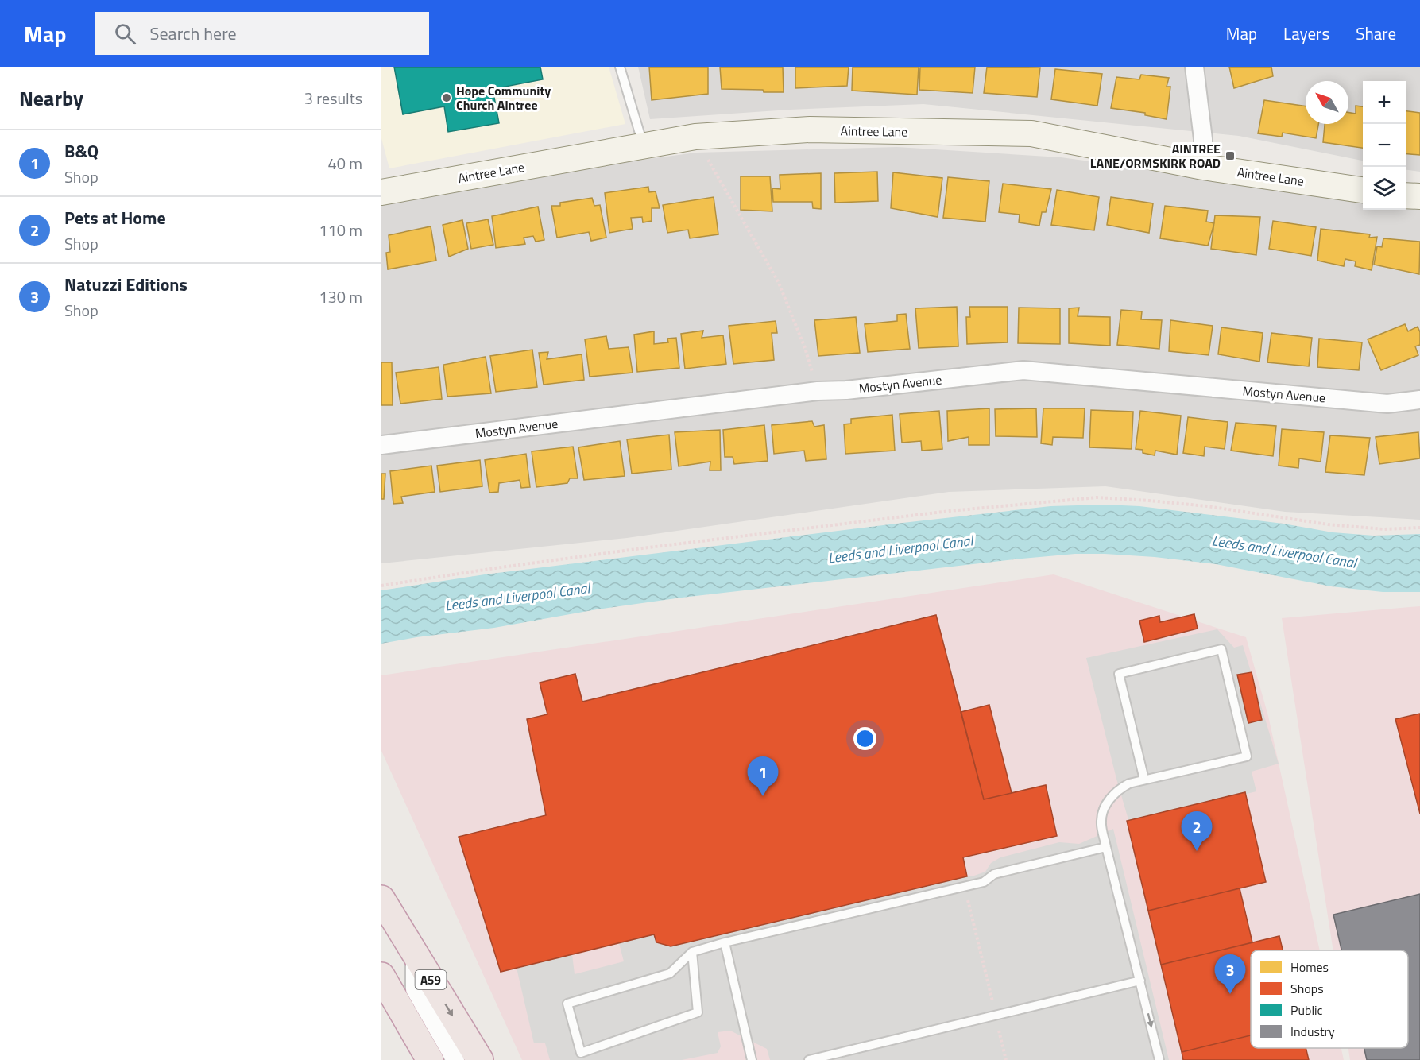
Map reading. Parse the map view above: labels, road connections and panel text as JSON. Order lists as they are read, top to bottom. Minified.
{"streets":{"highway":["A59"],"main road":["Aintree Lane"],"street":["Mostyn Avenue"]},"water":["Leeds and Liverpool Canal"],"places":{"other":["Hope Community Church Aintree"],"transit":["AINTREE LANE/ORMSKIRK ROAD"]},"legend":["Homes","Shops","Public","Industry"],"north":"top left","page":{"header":"Map","search":"Search here","nav":["Map","Layers","Share"],"heading":["Nearby","3 results"],"map_buttons":["+","−"],"list":[{"mark":"1","name":"B&Q","note":"Shop","value":"40 m"},{"mark":"2","name":"Pets at Home","note":"Shop","value":"110 m"},{"mark":"3","name":"Natuzzi Editions","note":"Shop","value":"130 m"}],"pins":["1","2","3"]}}
